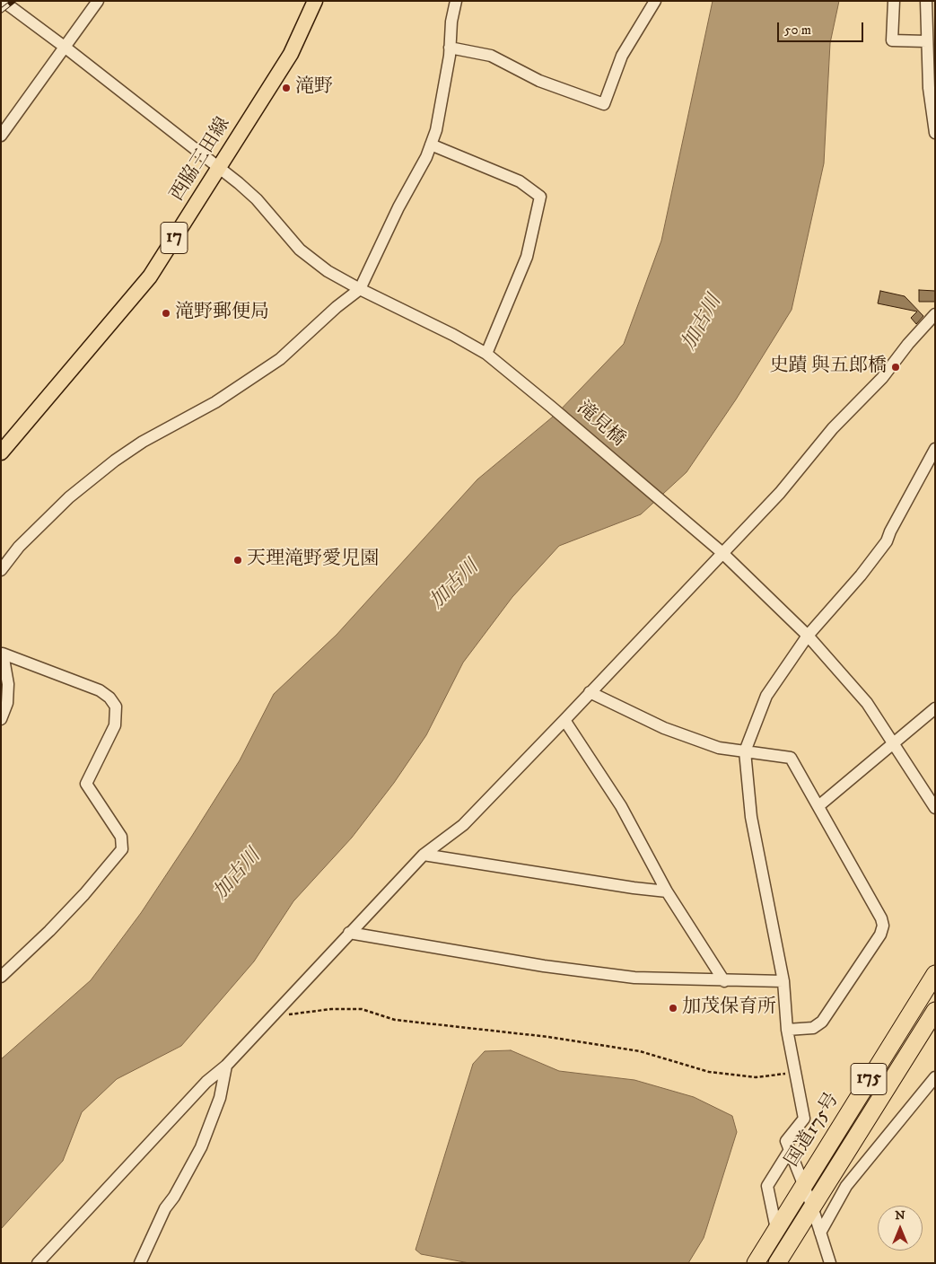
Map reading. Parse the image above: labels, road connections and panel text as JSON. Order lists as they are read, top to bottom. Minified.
{"streets":{"highway":["175","国道175号"],"main road":["西脇三田線","17"],"street":["滝見橋"]},"crossings":[["西脇三田線","滝見橋"]],"water":["加古川"],"places":["滝野","滝野郵便局","史蹟 與五郎橋","天理滝野愛児園","加茂保育所"],"scale_bar":"50 m","north":"top"}
